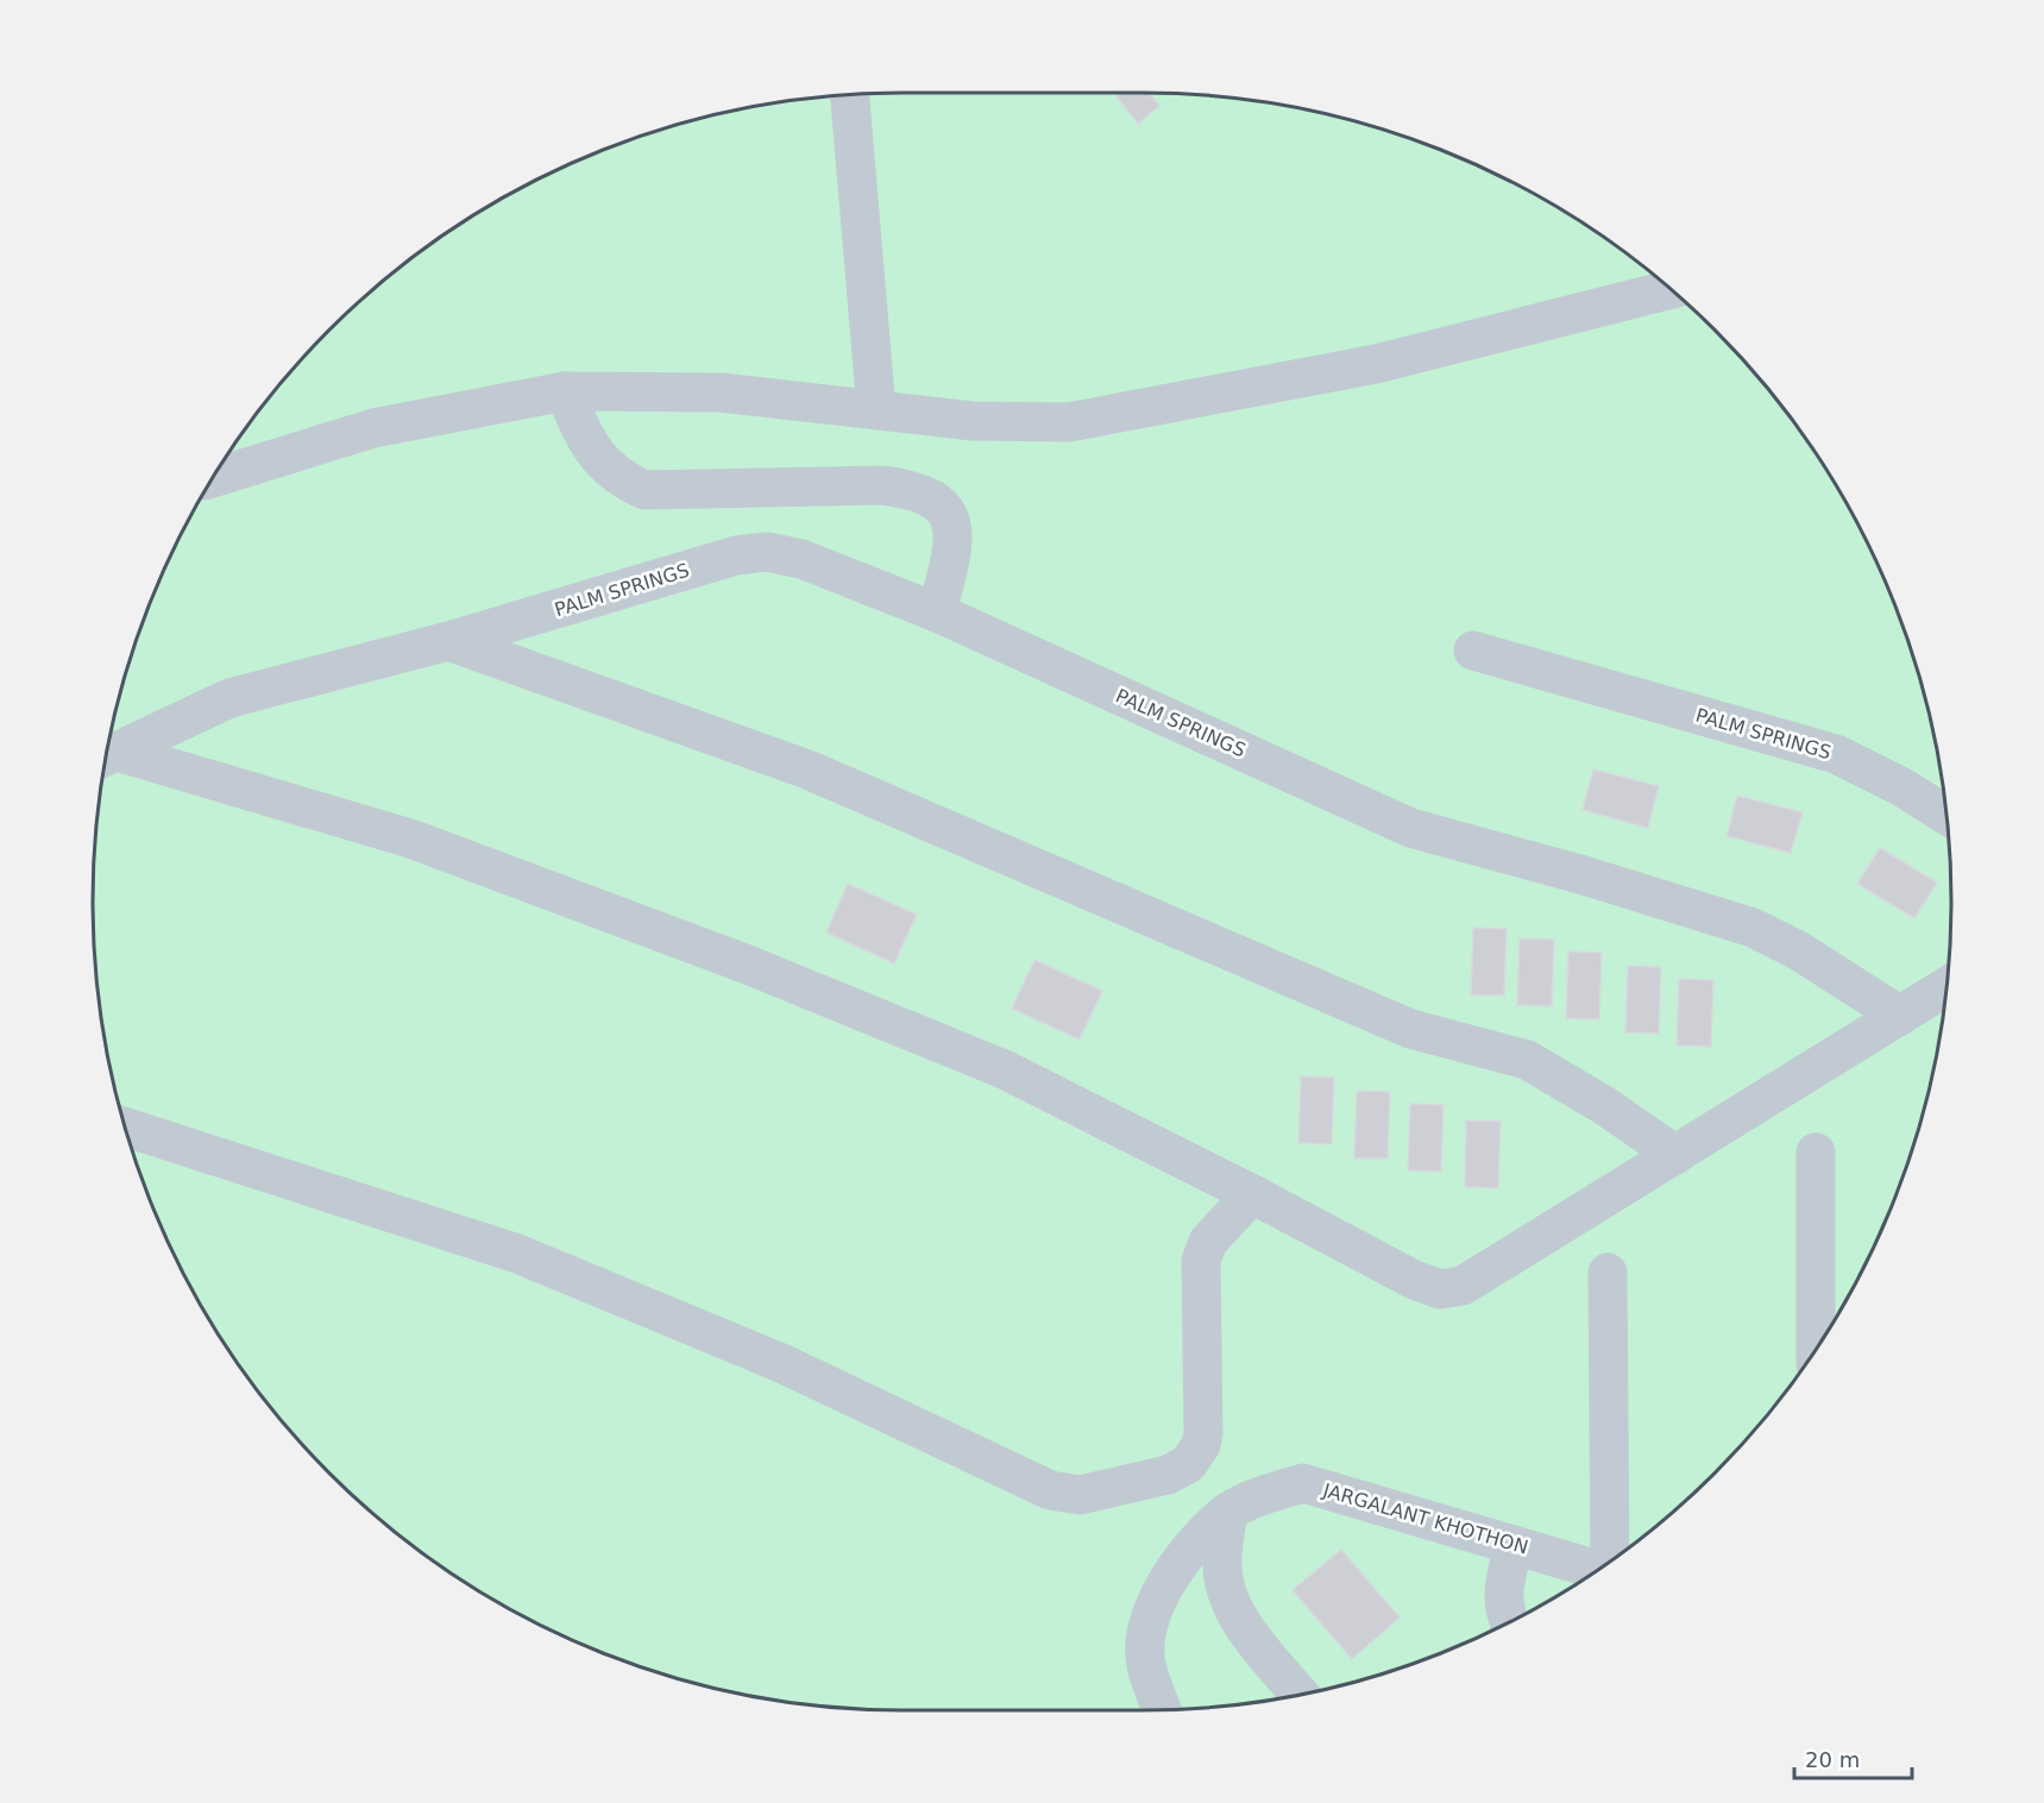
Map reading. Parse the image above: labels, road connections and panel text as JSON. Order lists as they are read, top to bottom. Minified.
{"streets":{"street":["PALM SPRINGS","JARGALANT KHOTHON"]},"scale_bar":"20 m"}
